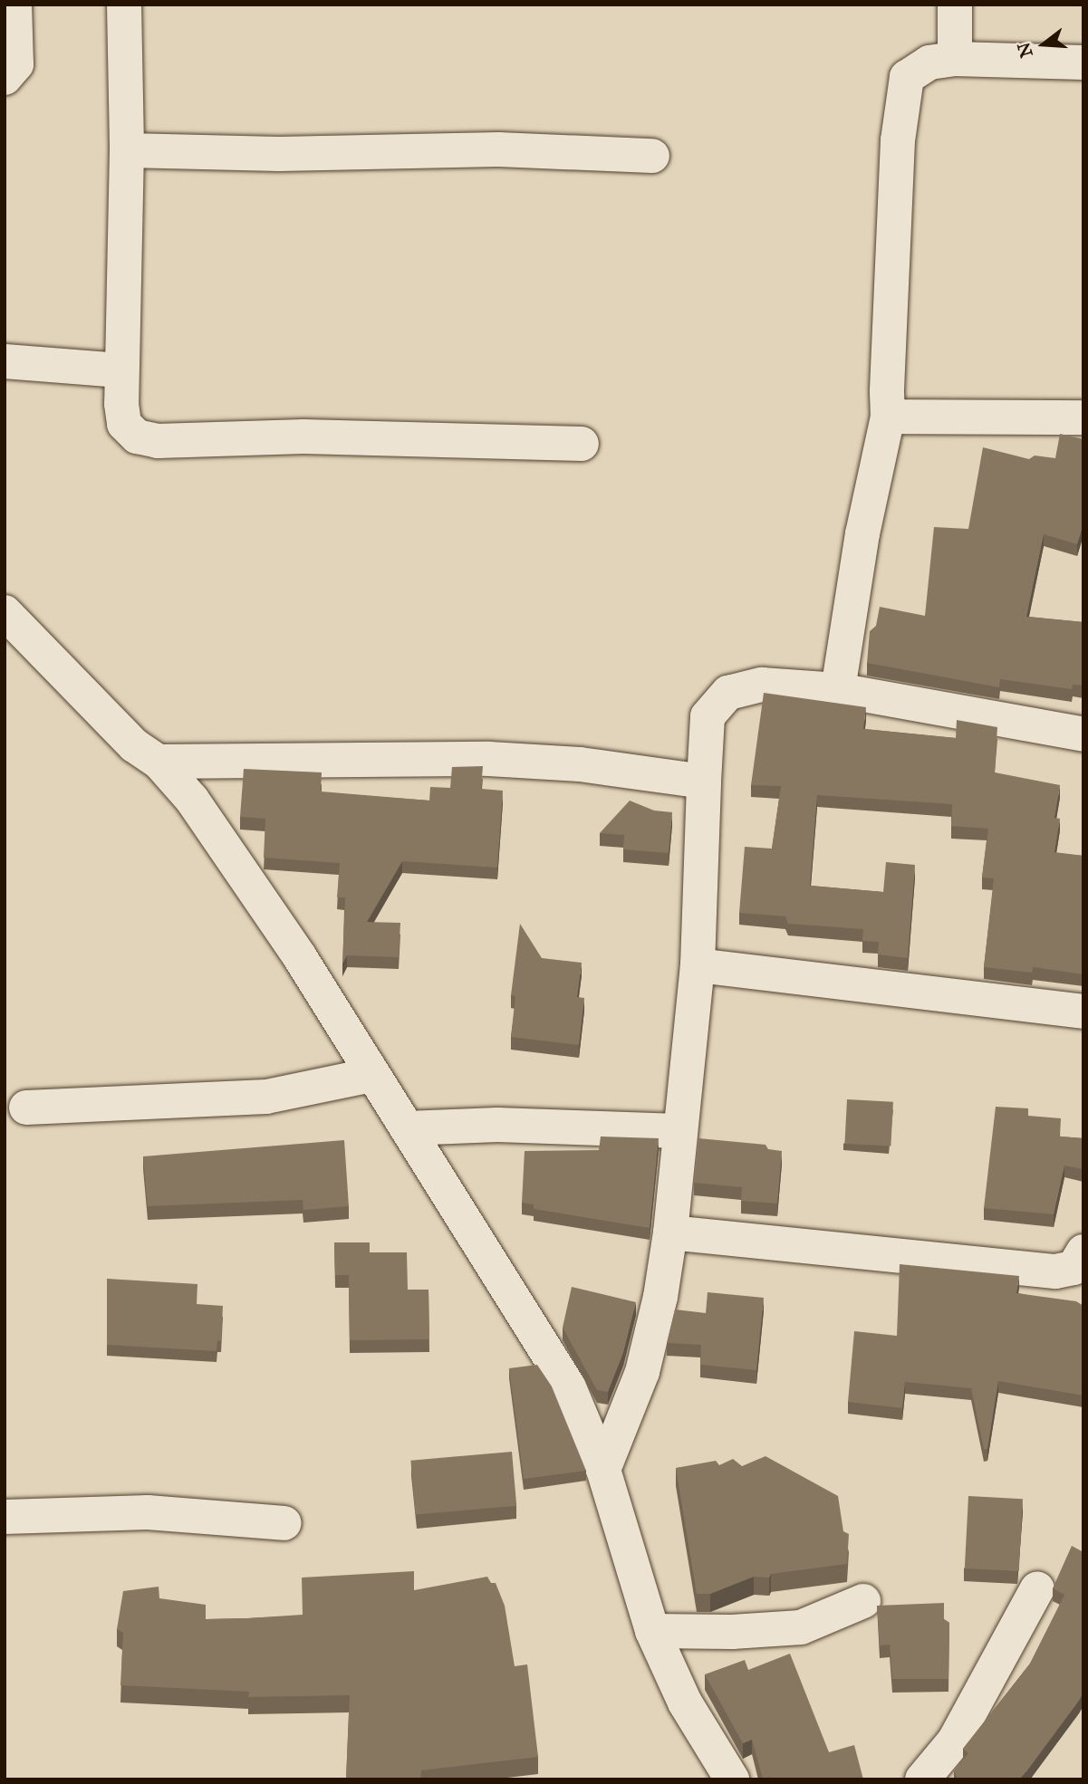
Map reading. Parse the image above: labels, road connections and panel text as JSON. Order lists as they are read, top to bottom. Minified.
{"north":"left"}
